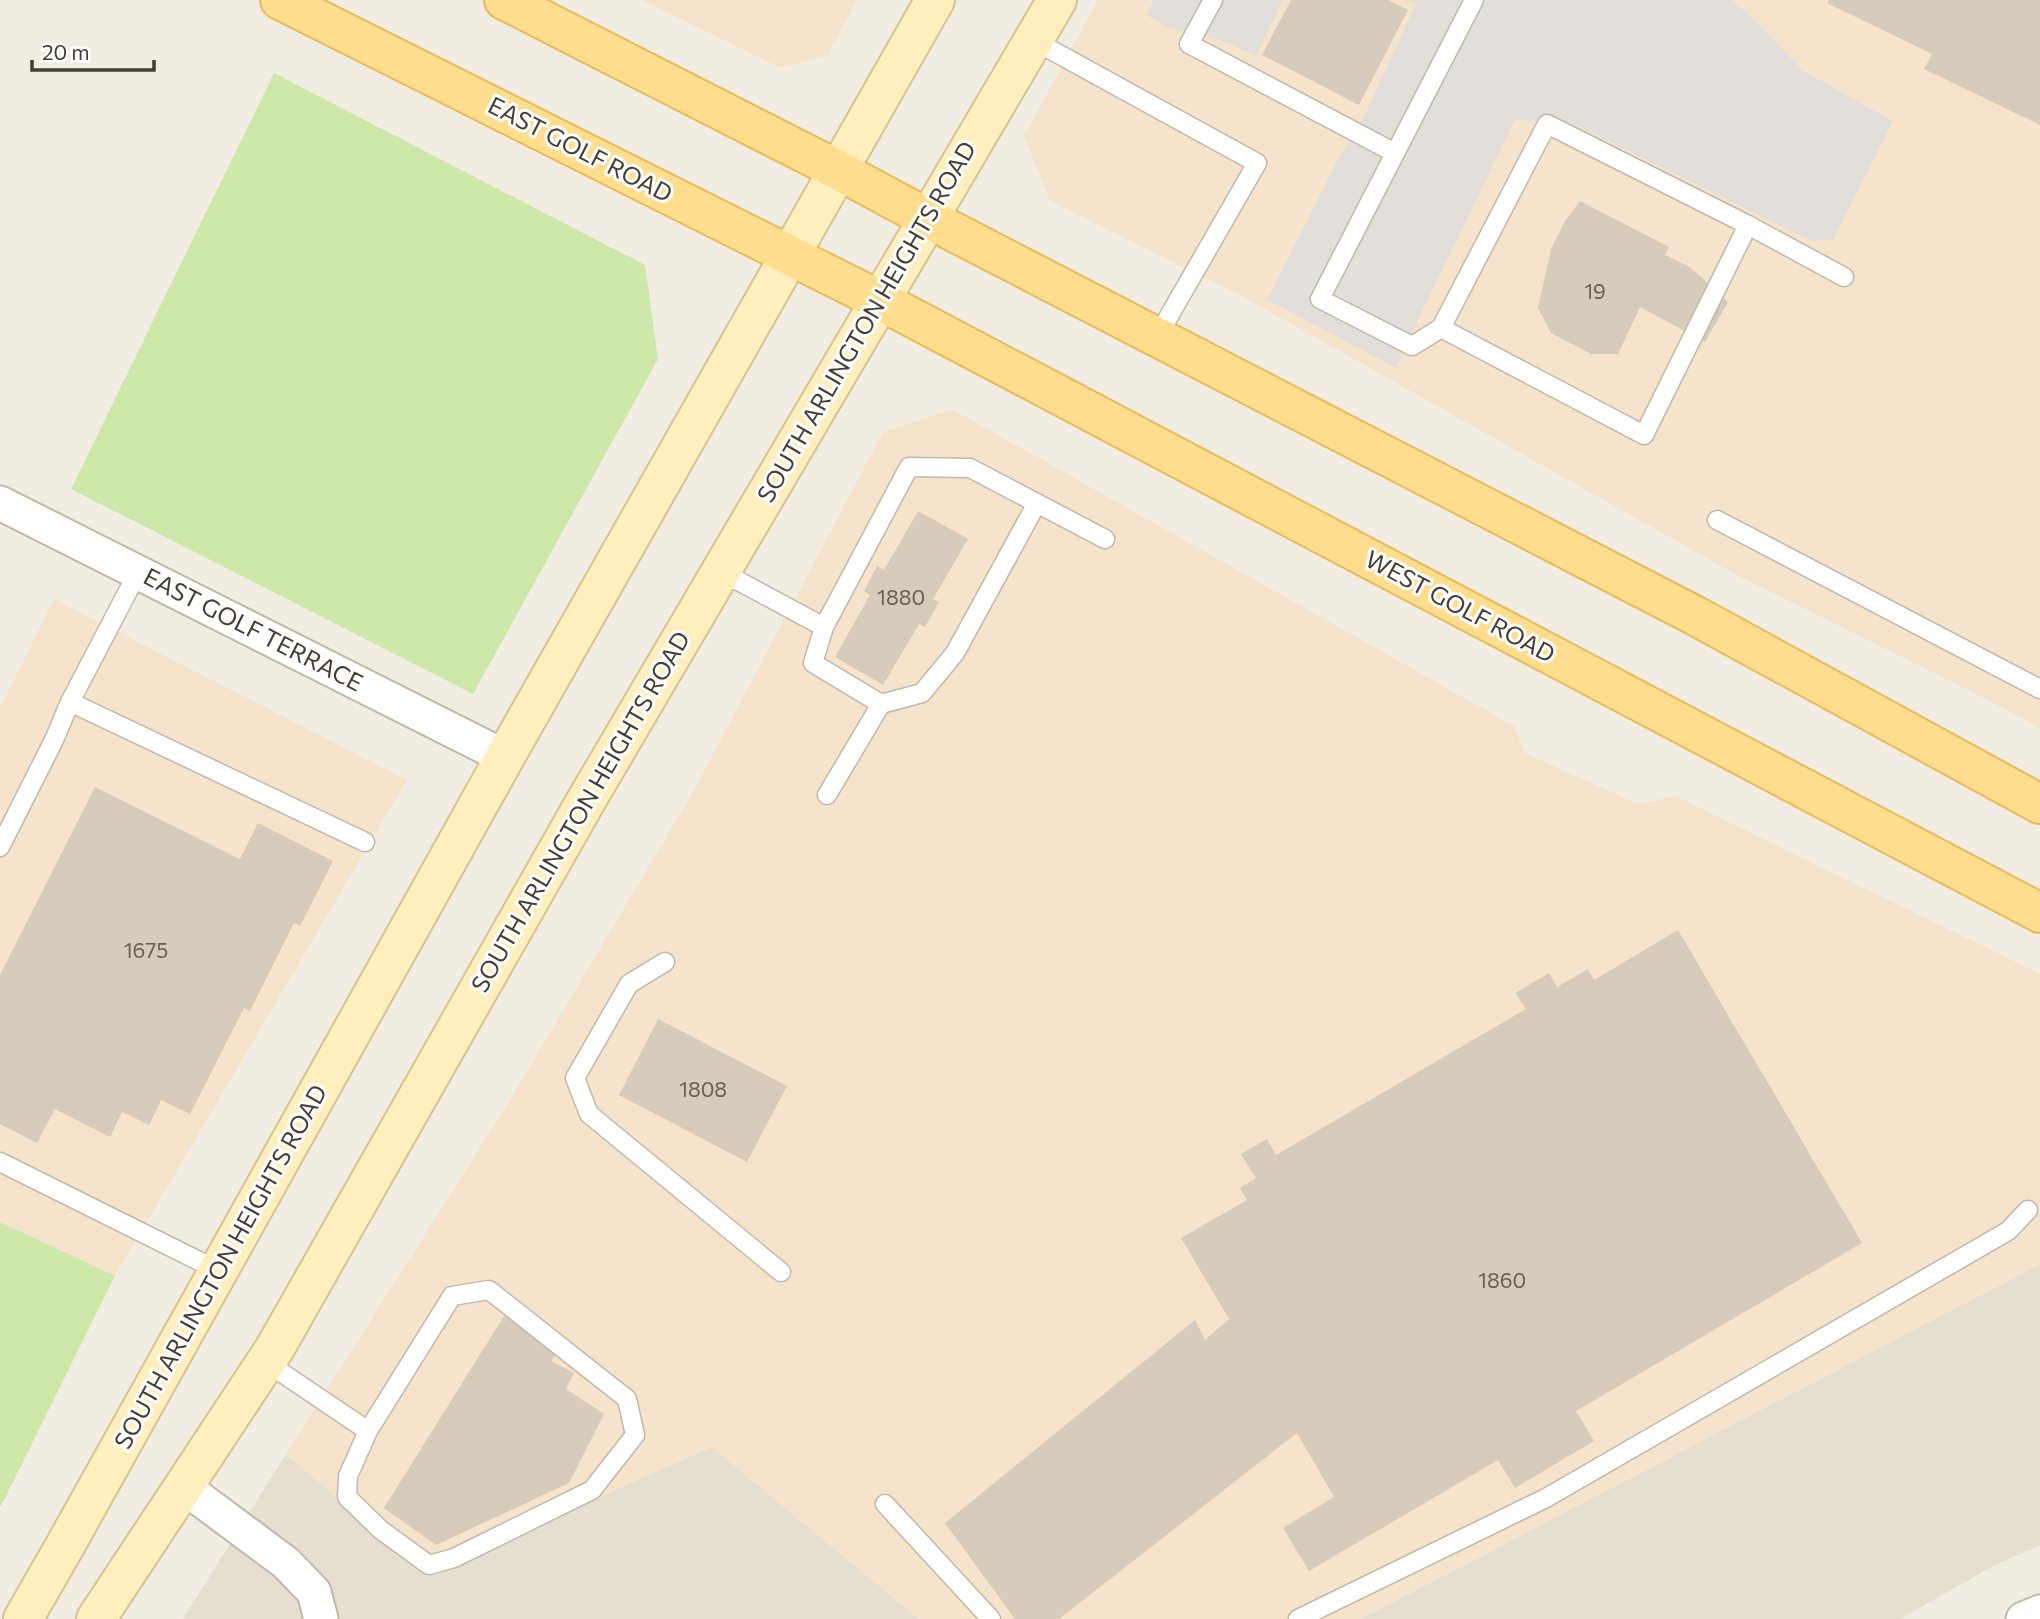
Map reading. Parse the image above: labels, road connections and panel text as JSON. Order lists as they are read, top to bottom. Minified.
{"streets":{"main road":["EAST GOLF ROAD","SOUTH ARLINGTON HEIGHTS ROAD","WEST GOLF ROAD"],"street":["EAST GOLF TERRACE"]},"crossings":[["EAST GOLF ROAD","SOUTH ARLINGTON HEIGHTS ROAD"],["EAST GOLF ROAD","WEST GOLF ROAD"],["SOUTH ARLINGTON HEIGHTS ROAD","WEST GOLF ROAD"],["SOUTH ARLINGTON HEIGHTS ROAD","EAST GOLF TERRACE"]],"house_numbers":["19","1880","1675","1808","1860"],"scale_bar":"20 m"}
